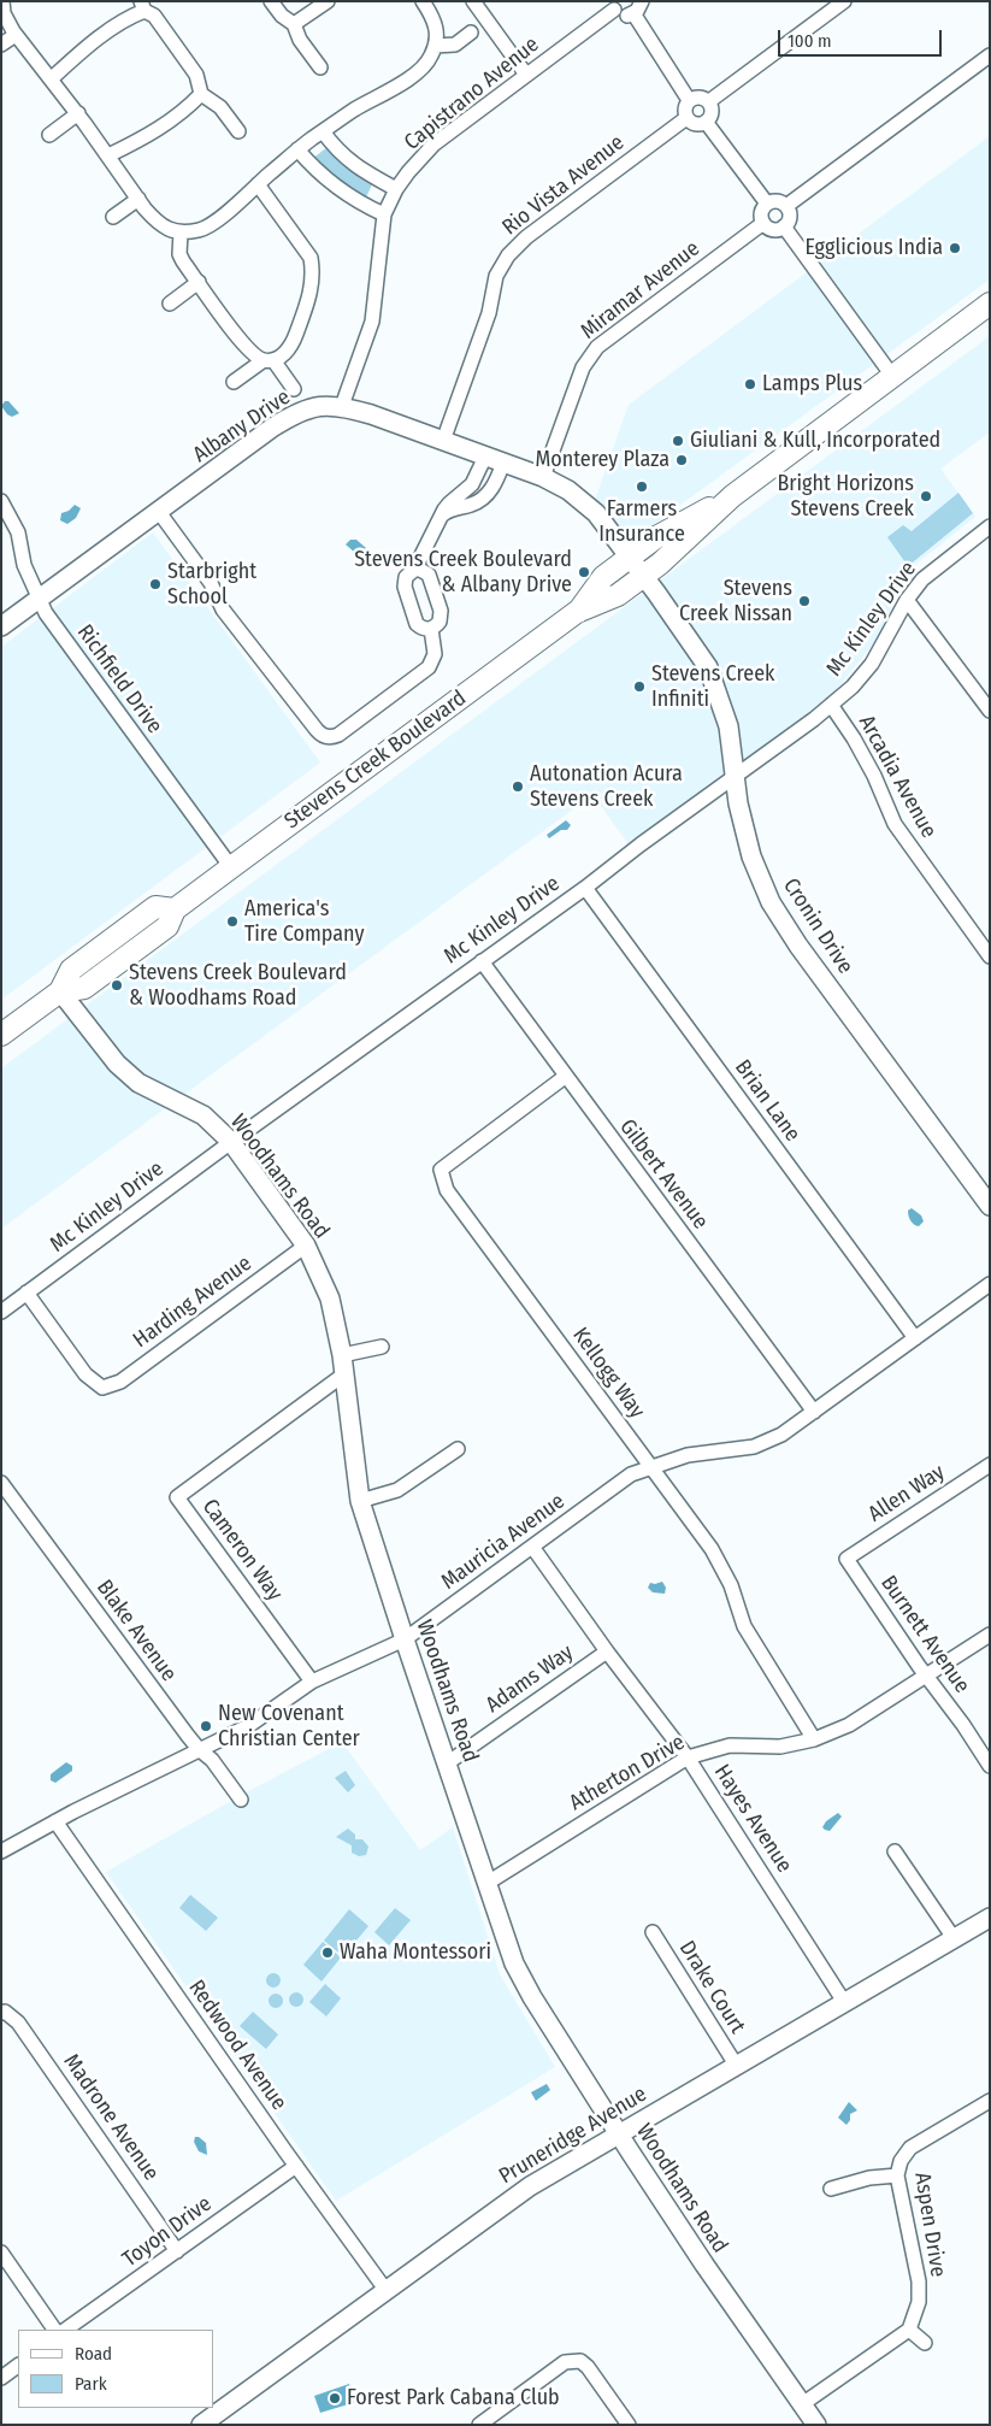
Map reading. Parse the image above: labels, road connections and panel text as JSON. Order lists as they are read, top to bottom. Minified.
{"streets":{"main road":["Stevens Creek Boulevard"],"street":["Capistrano Avenue","Rio Vista Avenue","Miramar Avenue","Albany Drive","Mc Kinley Drive","Richfield Drive","Arcadia Avenue","Cronin Drive","Brian Lane","Gilbert Avenue","Woodhams Road","Harding Avenue","Kellogg Way","Allen Way","Mauricia Avenue","Cameron Way","Blake Avenue","Burnett Avenue","Adams Way","Atherton Drive","Hayes Avenue","Drake Court","Redwood Avenue","Madrone Avenue","Pruneridge Avenue","Aspen Drive","Toyon Drive"]},"crossings":[["Capistrano Avenue","Albany Drive"],["Rio Vista Avenue","Albany Drive"],["Miramar Avenue","Albany Drive"],["Albany Drive","Richfield Drive"],["Albany Drive","Stevens Creek Boulevard"],["Albany Drive","Cronin Drive"],["Mc Kinley Drive","Arcadia Avenue"],["Mc Kinley Drive","Cronin Drive"],["Mc Kinley Drive","Brian Lane"],["Mc Kinley Drive","Gilbert Avenue"],["Mc Kinley Drive","Woodhams Road"],["Mc Kinley Drive","Harding Avenue"],["Richfield Drive","Stevens Creek Boulevard"],["Stevens Creek Boulevard","Cronin Drive"],["Stevens Creek Boulevard","Woodhams Road"],["Brian Lane","Mauricia Avenue"],["Gilbert Avenue","Kellogg Way"],["Gilbert Avenue","Mauricia Avenue"],["Woodhams Road","Harding Avenue"],["Woodhams Road","Mauricia Avenue"],["Woodhams Road","Cameron Way"],["Woodhams Road","Adams Way"],["Woodhams Road","Atherton Drive"],["Woodhams Road","Pruneridge Avenue"],["Kellogg Way","Mauricia Avenue"],["Kellogg Way","Atherton Drive"],["Allen Way","Burnett Avenue"],["Mauricia Avenue","Cameron Way"],["Mauricia Avenue","Blake Avenue"],["Mauricia Avenue","Hayes Avenue"],["Mauricia Avenue","Redwood Avenue"],["Burnett Avenue","Atherton Drive"],["Adams Way","Hayes Avenue"],["Atherton Drive","Hayes Avenue"],["Hayes Avenue","Pruneridge Avenue"],["Drake Court","Pruneridge Avenue"],["Redwood Avenue","Pruneridge Avenue"],["Redwood Avenue","Toyon Drive"],["Madrone Avenue","Toyon Drive"]],"places":["Egglicious India","Lamps Plus","Giuliani & Kull, Incorporated","Monterey Plaza","Farmers Insurance","Bright Horizons Stevens Creek","Stevens Creek Boulevard & Albany Drive","Starbright School","Stevens Creek Nissan","Stevens Creek Infiniti","Autonation Acura Stevens Creek","America's Tire Company","Stevens Creek Boulevard & Woodhams Road","New Covenant Christian Center","Waha Montessori","Forest Park Cabana Club"],"legend":["Road","Park"],"scale_bar":"100 m"}
